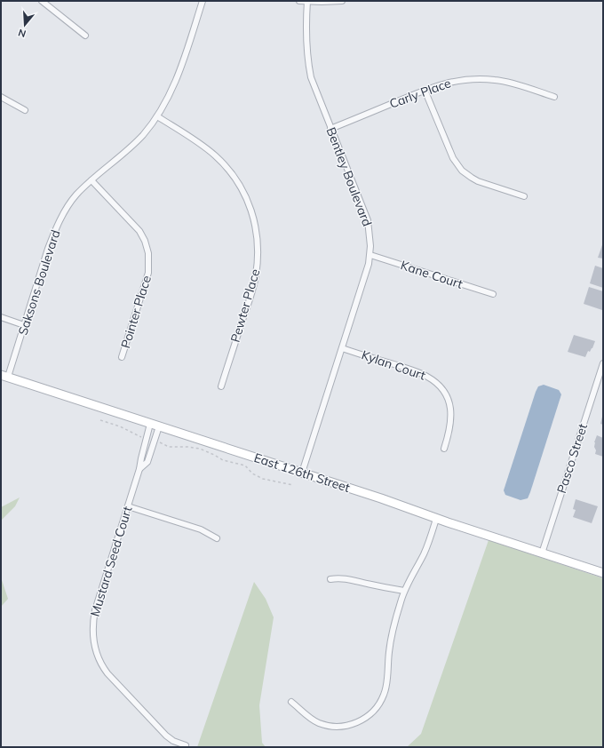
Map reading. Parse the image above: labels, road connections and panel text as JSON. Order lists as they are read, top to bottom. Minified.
{"streets":{"main road":["East 126th Street"],"street":["Carly Place","Bentley Boulevard","Kane Court","Saksons Boulevard","Pewter Place","Pointer Place","Kylan Court","Pasco Street","Mustard Seed Court"]},"crossings":[["Carly Place","Bentley Boulevard"],["Bentley Boulevard","Kane Court"],["Bentley Boulevard","Kylan Court"],["Bentley Boulevard","East 126th Street"],["Saksons Boulevard","Pewter Place"],["Saksons Boulevard","Pointer Place"],["Saksons Boulevard","East 126th Street"],["Pasco Street","East 126th Street"],["East 126th Street","Mustard Seed Court"]],"north":"bottom"}
